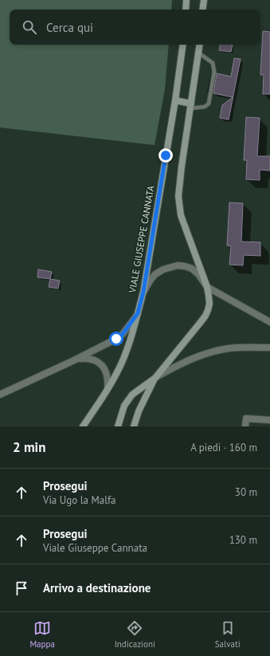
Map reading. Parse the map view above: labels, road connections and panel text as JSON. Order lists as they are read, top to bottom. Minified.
{"streets":{"street":["VIALE GIUSEPPE CANNATA"]},"page":{"search":"Cerca qui","heading":["2 min","A piedi · 160 m"],"list":[["Prosegui","Via Ugo la Malfa","30 m"],["Prosegui","Viale Giuseppe Cannata","130 m"],"Arrivo a destinazione"],"nav":["Mappa","Indicazioni","Salvati"]}}
